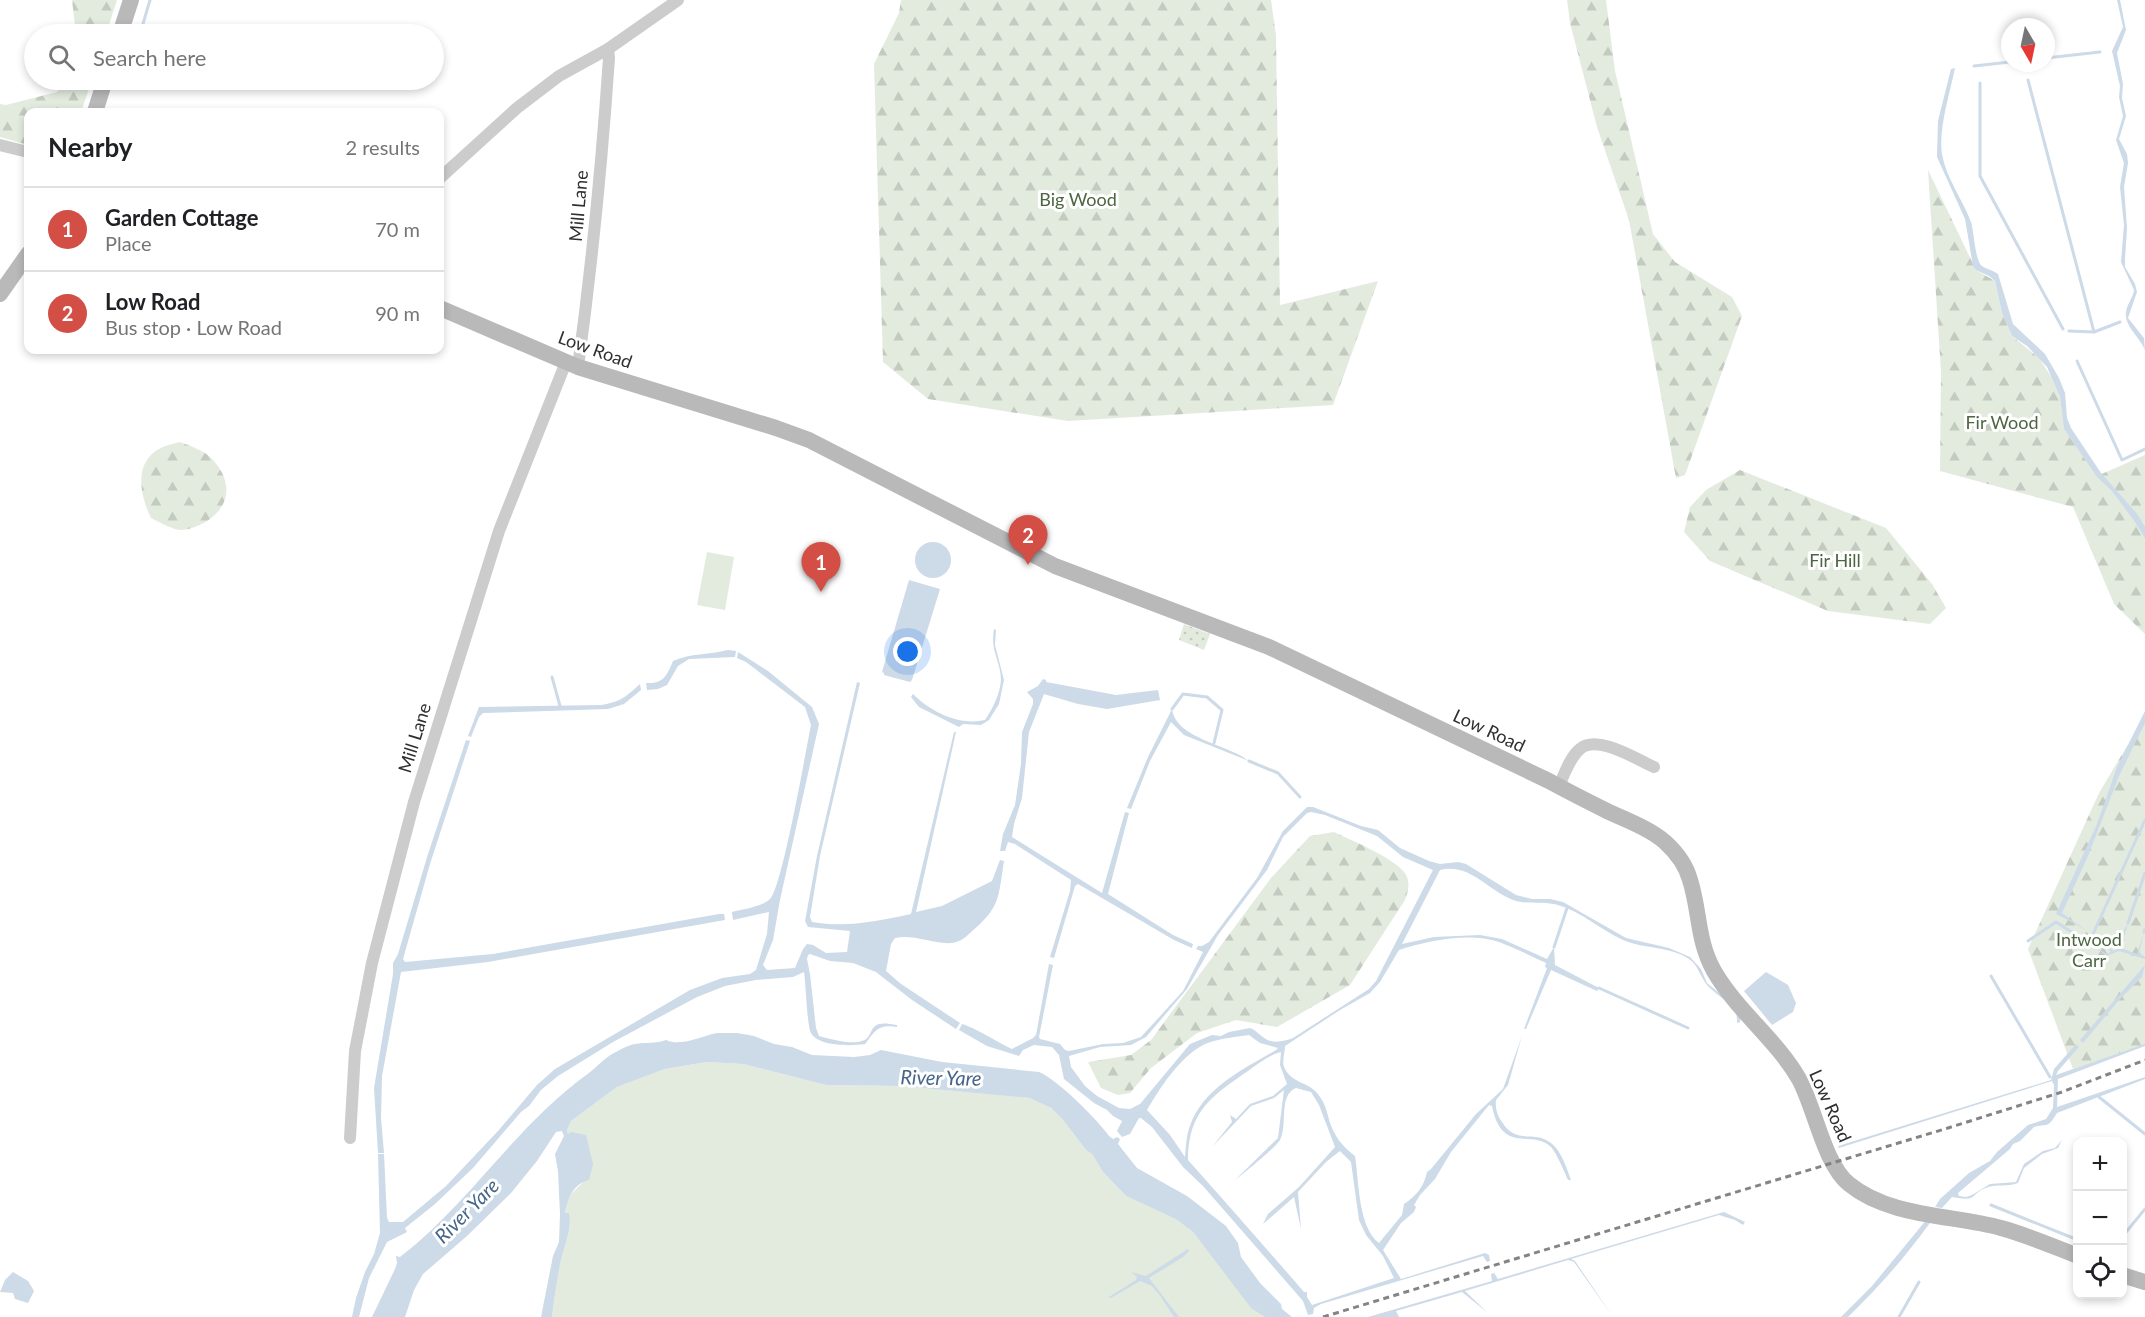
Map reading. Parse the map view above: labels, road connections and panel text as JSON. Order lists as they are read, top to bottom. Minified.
{"streets":{"street":["Mill Lane","Low Road"]},"crossings":[["Mill Lane","Low Road"]],"water":["River Yare"],"parks":["Big Wood","Fir Wood","Fir Hill","Intwood Carr"],"north":"bottom","page":{"search":"Search here","heading":["Nearby","2 results"],"list":[{"mark":"1","name":"Garden Cottage","note":"Place","value":"70 m"},{"mark":"2","name":"Low Road","note":"Bus stop · Low Road","value":"90 m"}],"pins":["2","1"],"map_buttons":["+","−"]}}
